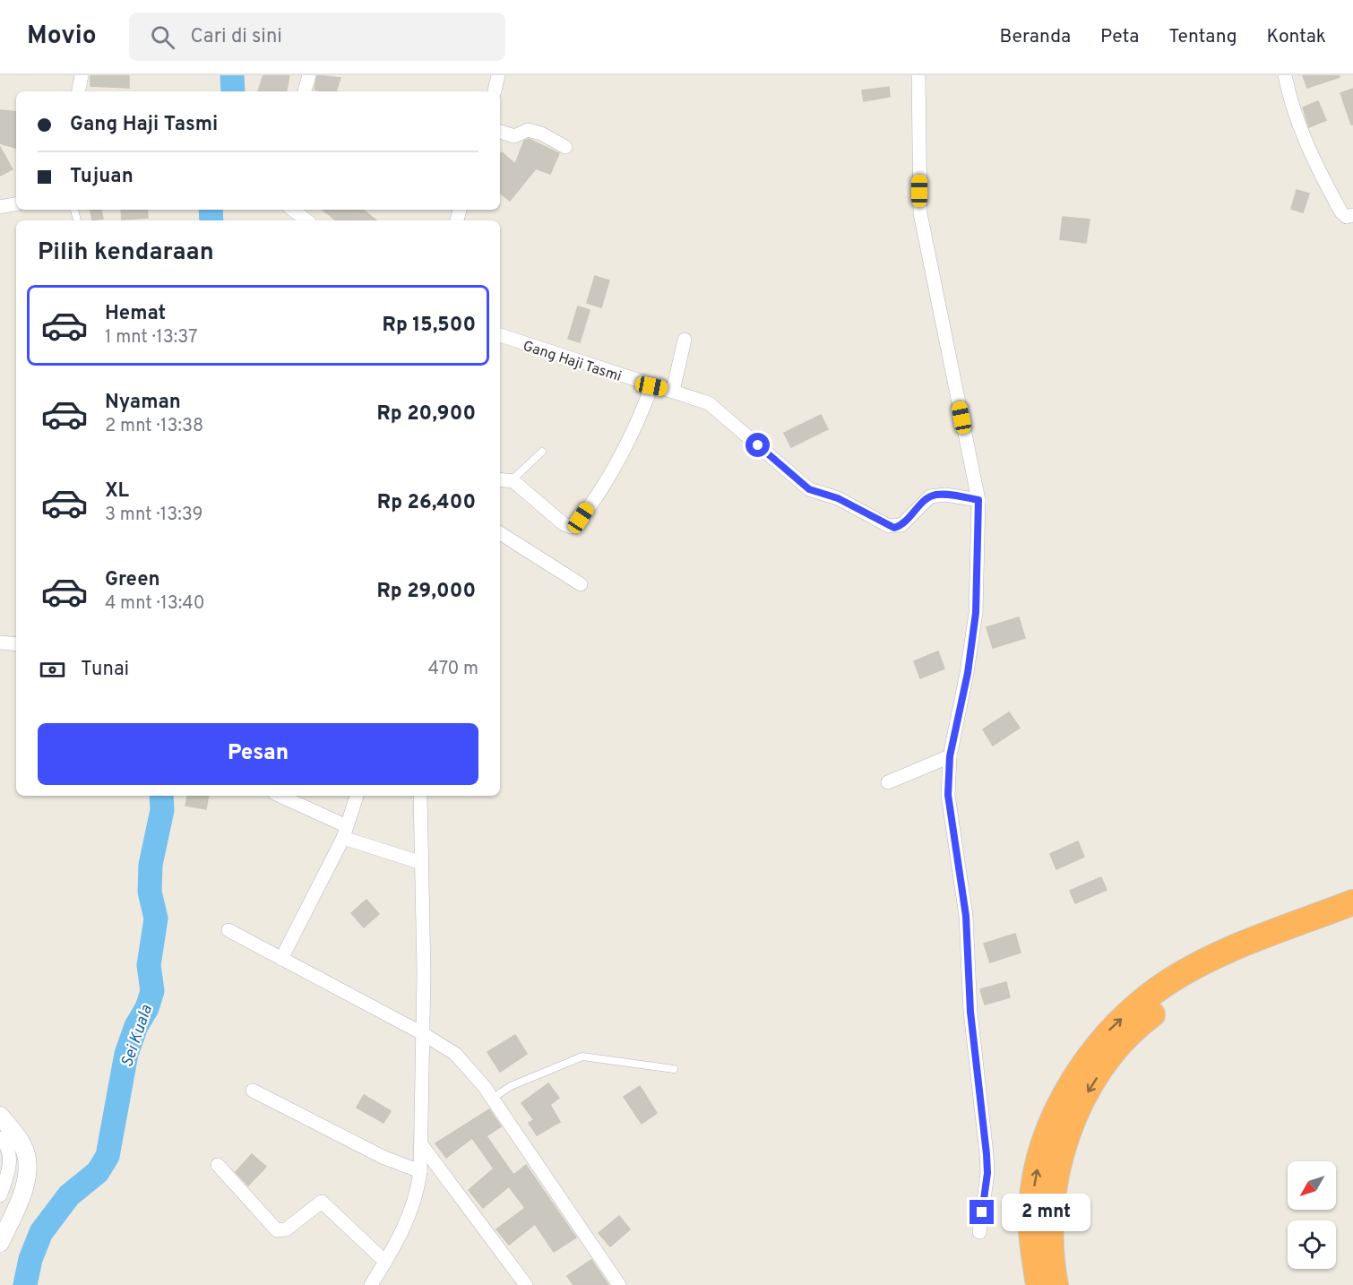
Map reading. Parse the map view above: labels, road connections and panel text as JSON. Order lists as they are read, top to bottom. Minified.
{"streets":{"street":["Gang Haji Tasmi"]},"water":["Sei Kuala"],"north":"bottom left","page":{"header":"Movio","search":"Cari di sini","nav":["Beranda","Peta","Tentang","Kontak"],"banner":["Gang Haji Tasmi","Tujuan"],"heading":"Pilih kendaraan","list":[{"name":"Hemat","note":"1 mnt · 13:37","value":"Rp 15,500"},{"name":"Nyaman","note":"2 mnt · 13:38","value":"Rp 20,900"},{"name":"XL","note":"3 mnt · 13:39","value":"Rp 26,400"},{"name":"Green","note":"4 mnt · 13:40","value":"Rp 29,000"}],"pay":["Tunai","470 m"],"buttons":"Pesan","bubble":"2 mnt"}}
